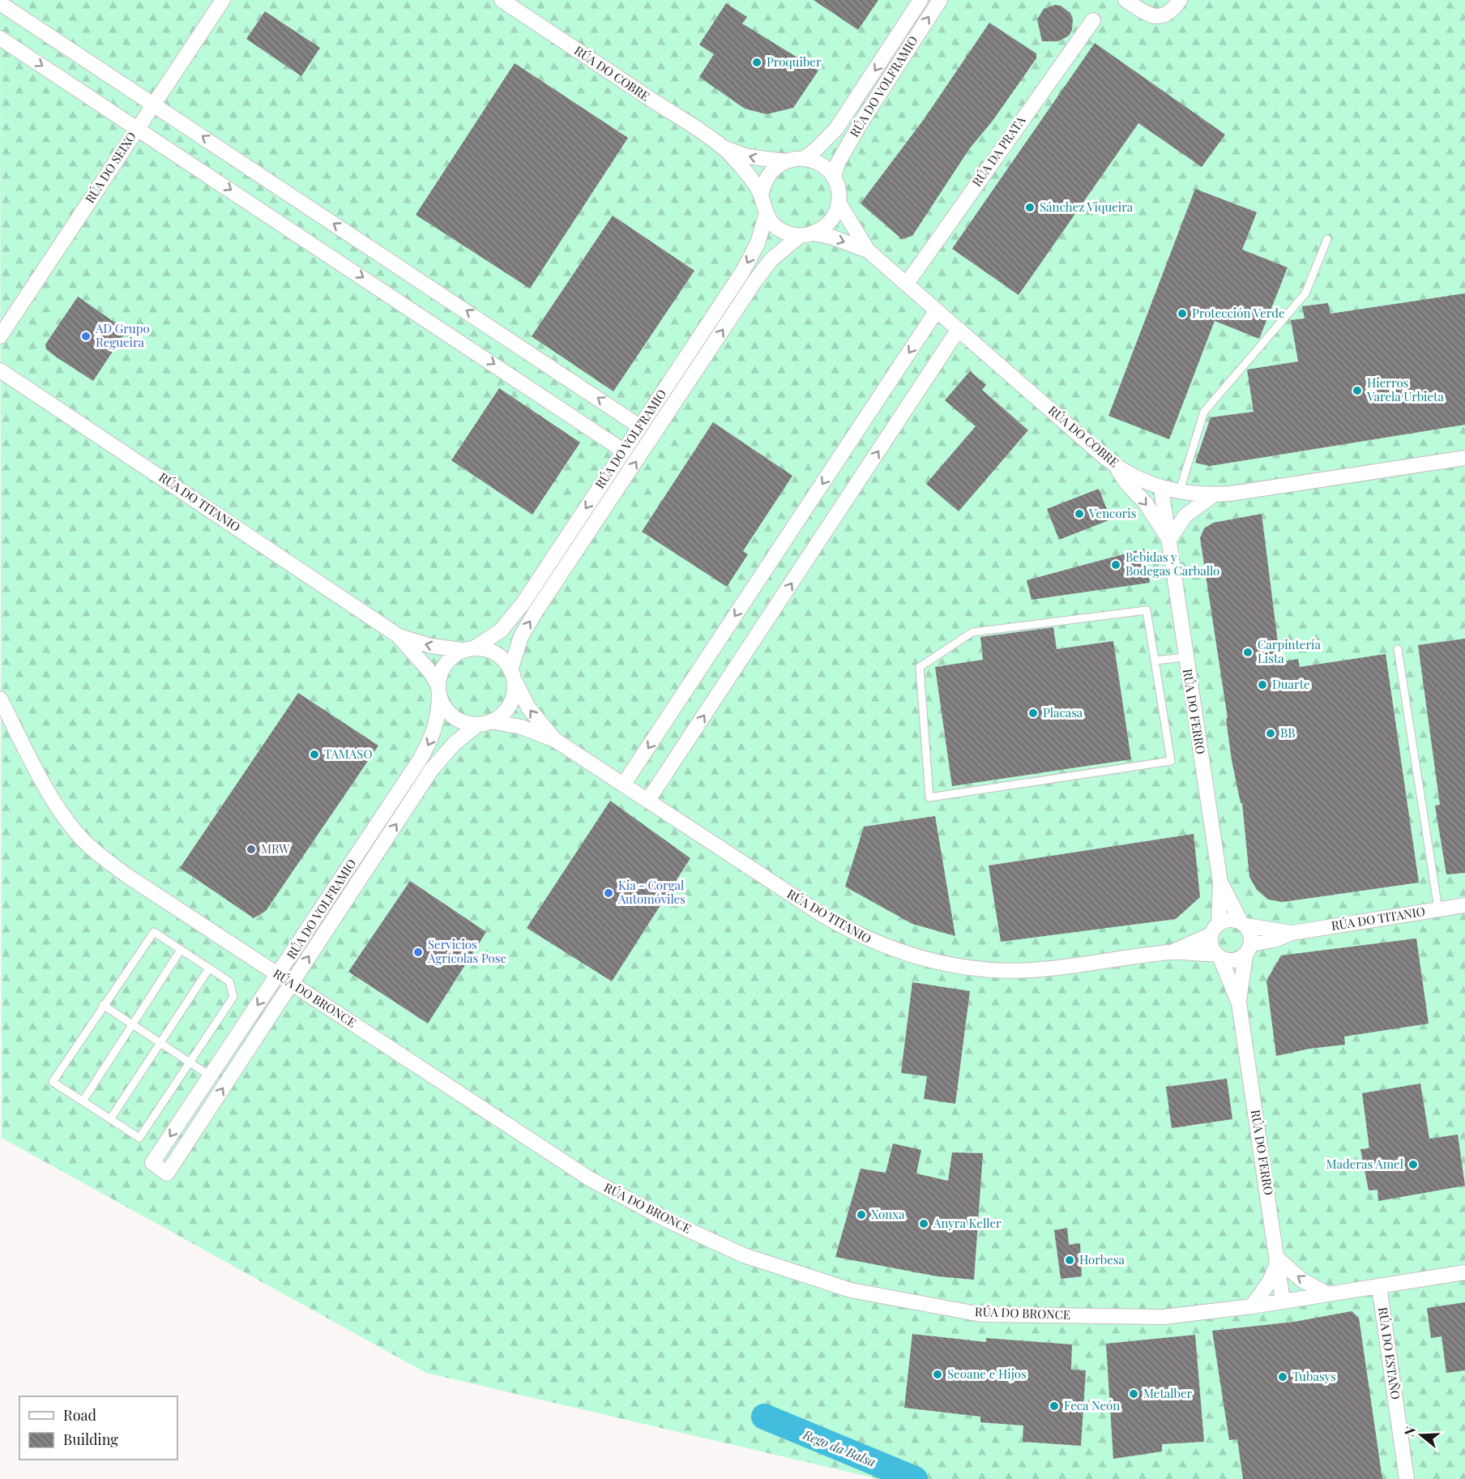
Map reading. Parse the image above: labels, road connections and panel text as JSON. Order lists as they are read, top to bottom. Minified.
{"streets":{"street":["RÚA DO COBRE","RÚA DO VOLFRAMIO","RÚA DA PRATA","RÚA DO SEIXO","RÚA DO TITANIO","RÚA DO FERRO","RÚA DO BRONCE","RÚA DO ESTAÑO"]},"crossings":[["RÚA DO COBRE","RÚA DA PRATA"],["RÚA DO COBRE","RÚA DO FERRO"],["RÚA DO VOLFRAMIO","RÚA DO BRONCE"],["RÚA DO TITANIO","RÚA DO FERRO"],["RÚA DO FERRO","RÚA DO BRONCE"],["RÚA DO BRONCE","RÚA DO ESTAÑO"]],"water":["Rego da Balsa"],"places":["Proquiber","Sánchez Viqueira","Protección Verde","AD Grupo Regueira","Hierros Varela Urbieta","Vencoris","Bebidas y Bodegas Carballo","Carpintería Lista","Duarte","Placasa","BB","TAMASO","MRW","Kia - Corgal Automóviles","Servicios Agrícolas Pose","Maderas Amel","Xonxa","Anyra Keller","Horbesa","Seoane e Hijos","Tubasys","Metalber","Feca Neón"],"legend":["Road","Building"],"north":"left"}
